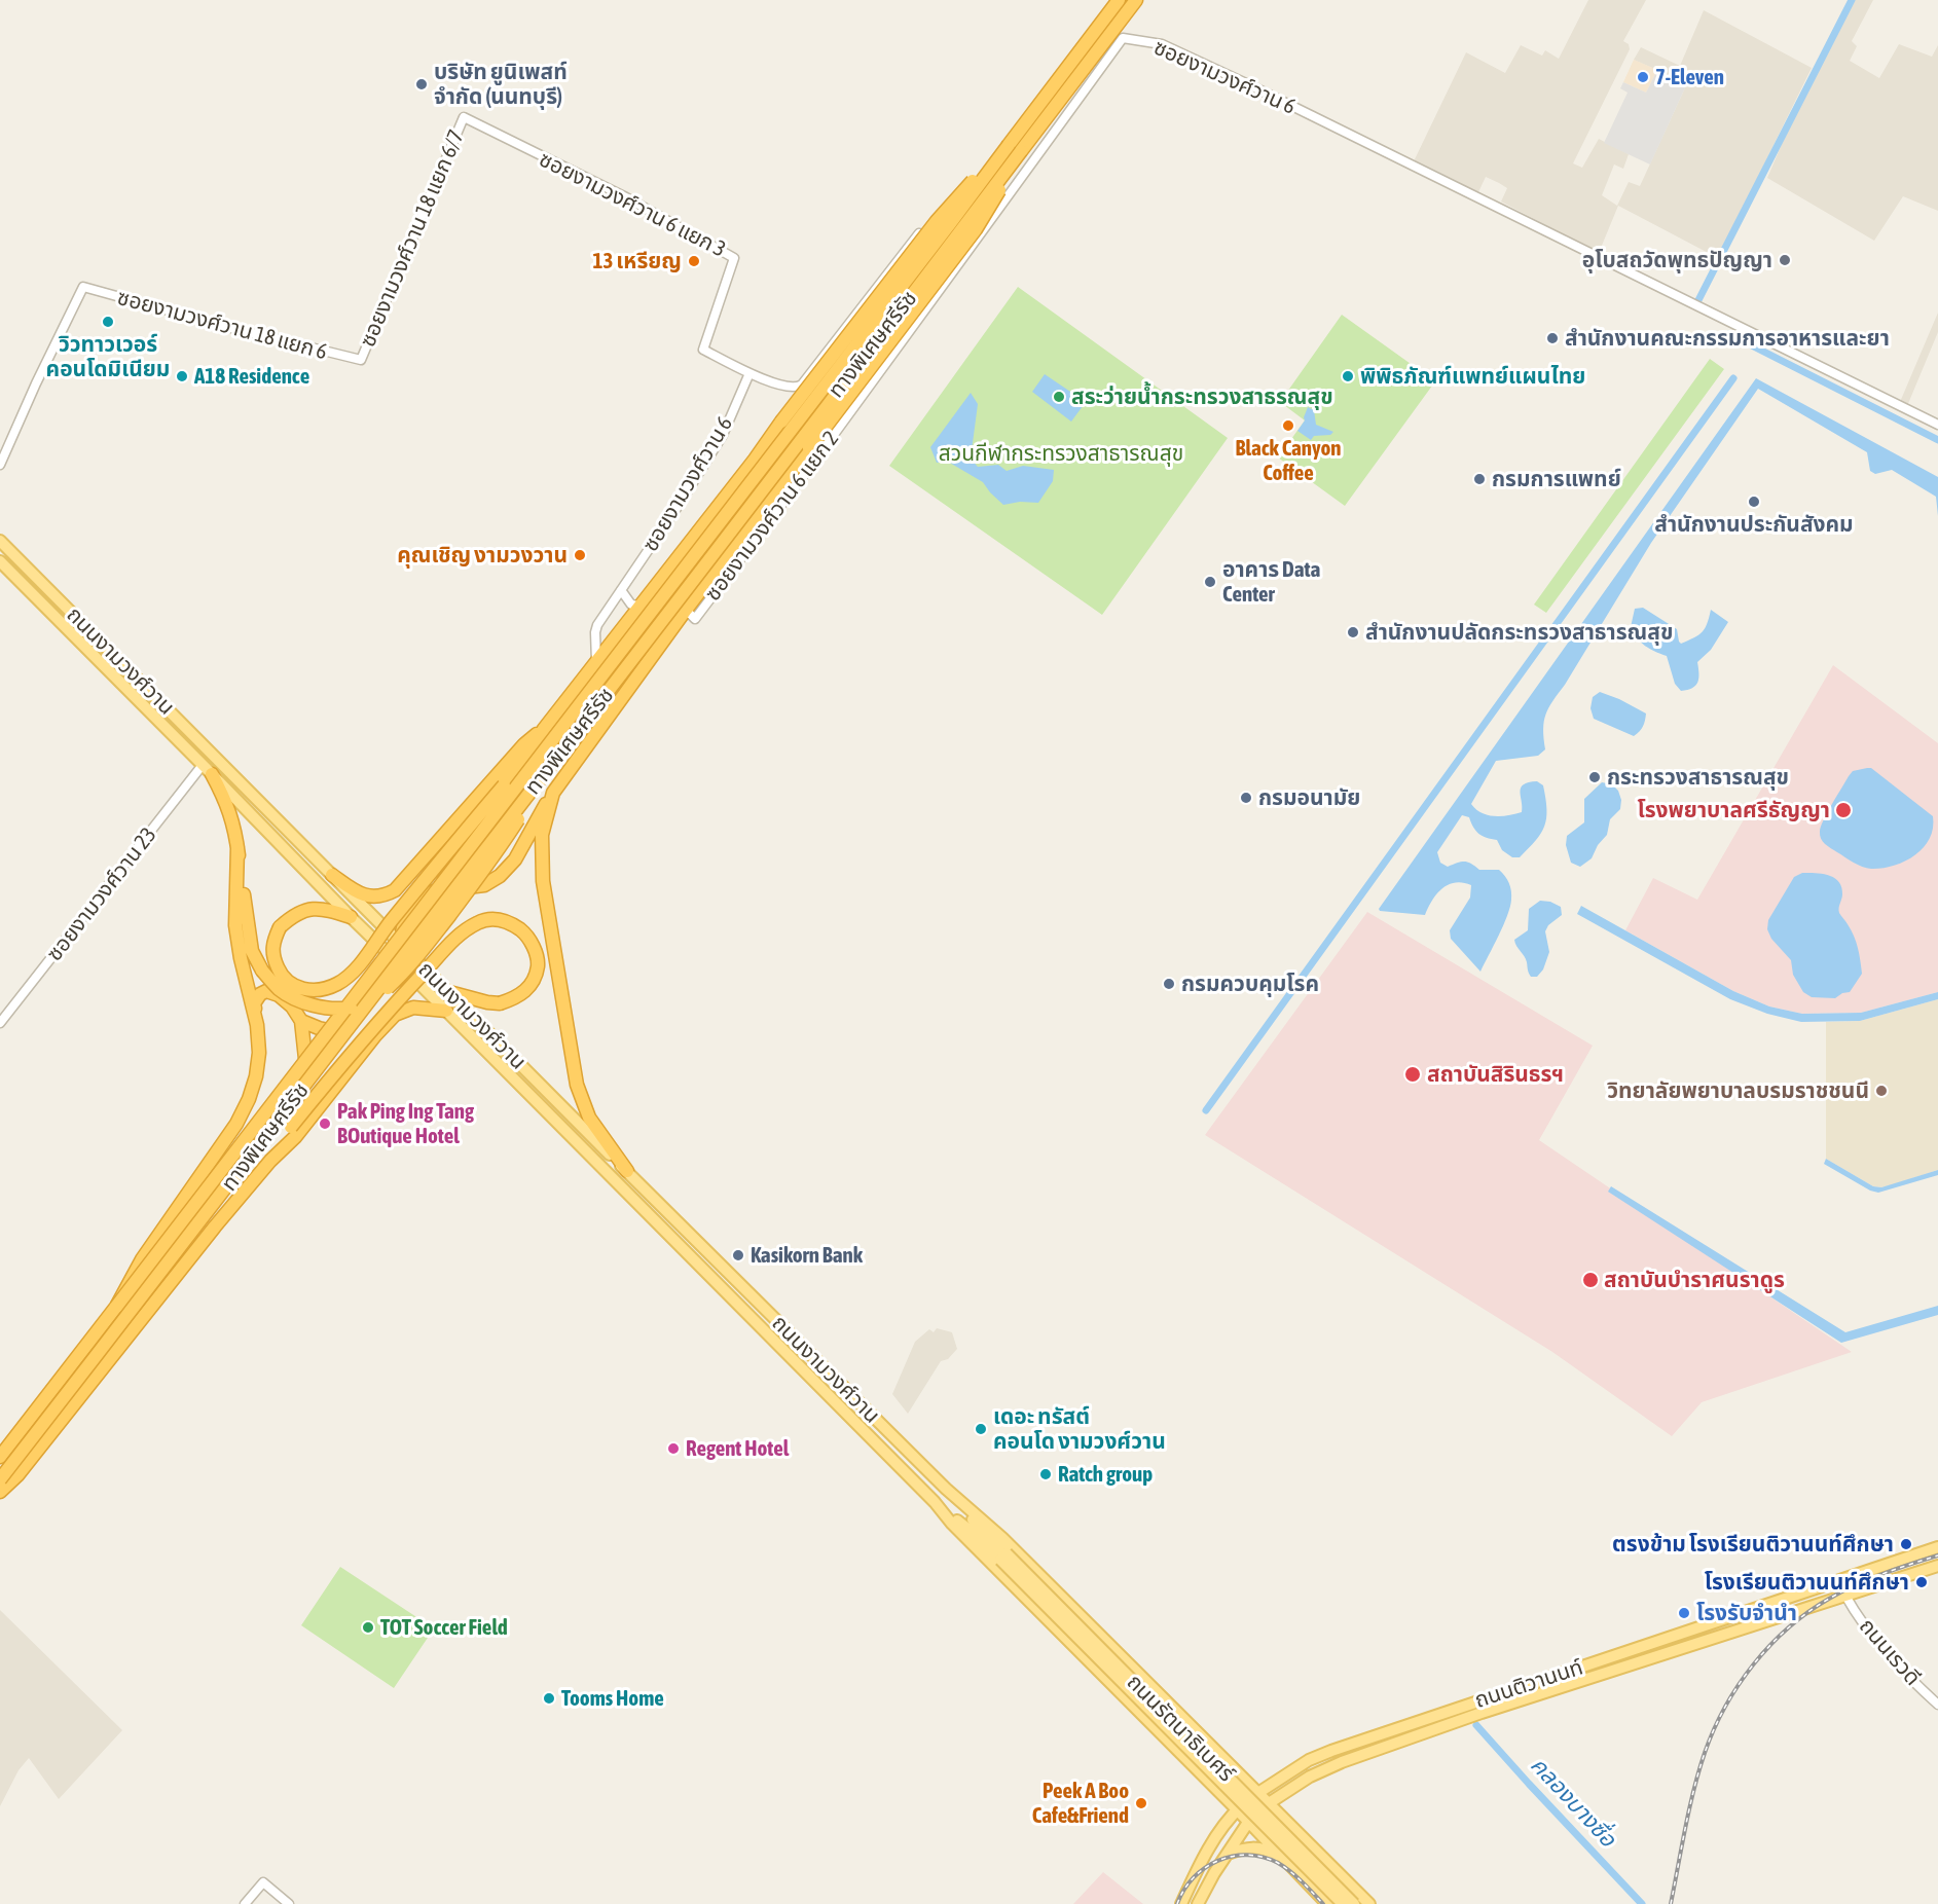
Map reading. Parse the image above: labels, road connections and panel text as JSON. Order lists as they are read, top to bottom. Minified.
{"streets":{"highway":["ทางพิเศษศรีรัช"],"main road":["ถนนงามวงศ์วาน","ถนนติวานนท์","ถนนรัตนาธิเบศร์"],"street":["ซอยงามวงศ์วาน 6","ซอยงามวงศ์วาน 6 แยก 3","ซอยงามวงศ์วาน 18 แยก 6/7","ซอยงามวงศ์วาน 18 แยก 6","ซอยงามวงศ์วาน 6 แยก 2","ซอยงามวงศ์วาน 23","ถนนเรวดี"]},"crossings":[["ซอยงามวงศ์วาน 6","ซอยงามวงศ์วาน 6 แยก 3"],["ซอยงามวงศ์วาน 6","ซอยงามวงศ์วาน 6 แยก 2"],["ซอยงามวงศ์วาน 6 แยก 3","ซอยงามวงศ์วาน 18 แยก 6/7"],["ซอยงามวงศ์วาน 18 แยก 6/7","ซอยงามวงศ์วาน 18 แยก 6"],["ถนนงามวงศ์วาน","ซอยงามวงศ์วาน 23"],["ถนนงามวงศ์วาน","ถนนติวานนท์"],["ถนนงามวงศ์วาน","ถนนรัตนาธิเบศร์"],["ถนนเรวดี","ถนนติวานนท์"],["ถนนติวานนท์","ถนนรัตนาธิเบศร์"]],"water":["คลองบางซื่อ"],"parks":["สวนกีฬากระทรวงสาธารณสุข"],"places":["7-Eleven","บริษัท ยูนิเพสท์ จำกัด (นนทบุรี)","อุโบสถวัดพุทธปัญญา","13 เหรียญ","วิวทาวเวอร์ คอนโดมิเนียม","สำนักงานคณะกรรมการอาหารและยา","A18 Residence","พิพิธภัณฑ์แพทย์แผนไทย","สระว่ายน้ำกระทรวงสาธรณสุข","Black Canyon Coffee","กรมการแพทย์","สำนักงานประกันสังคม","คุณเชิญ งามวงวาน","อาคาร Data Center","สำนักงานปลัดกระทรวงสาธารณสุข","กระทรวงสาธารณสุข","กรมอนามัย","โรงพยาบาลศรีธัญญา","กรมควบคุมโรค","สถาบันสิรินธรฯ","วิทยาลัยพยาบาลบรมราชชนนี","Pak Ping Ing Tang BOutique Hotel","Kasikorn Bank","สถาบันบำราศนราดูร","เดอะ ทรัสต์ คอนโด งามวงศ์วาน","Regent Hotel","Ratch group","ตรงข้าม โรงเรียนติวานนท์ศึกษา","โรงเรียนติวานนท์ศึกษา","โรงรับจำนำ","TOT Soccer Field","Tooms Home","Peek A Boo Cafe&Friend"]}
